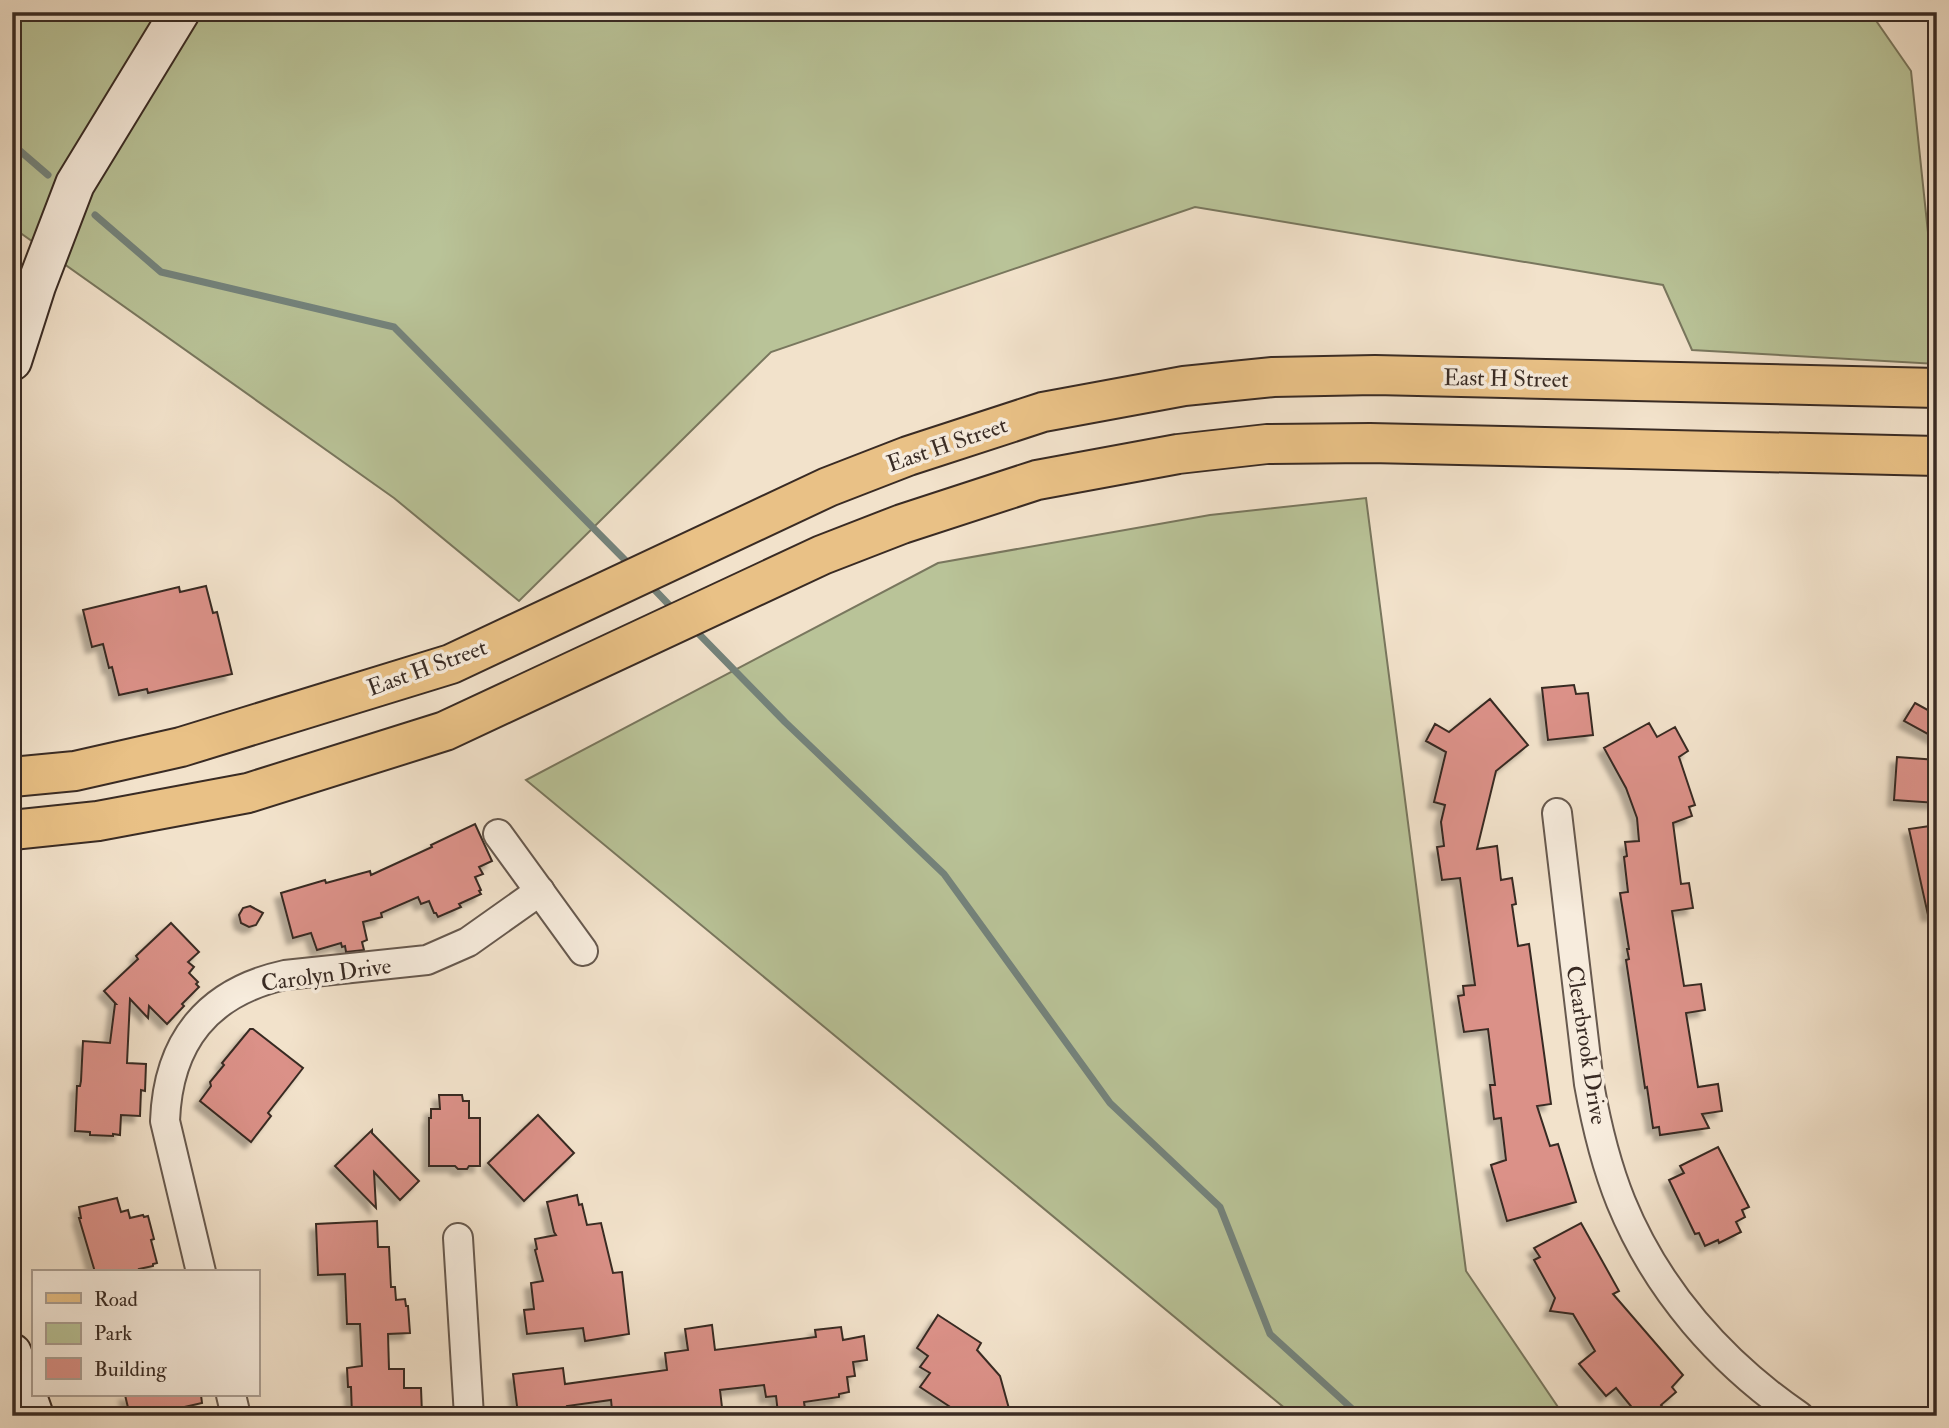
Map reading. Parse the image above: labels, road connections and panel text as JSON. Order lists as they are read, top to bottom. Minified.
{"streets":{"main road":["East H Street"],"street":["Carolyn Drive","Clearbrook Drive"]},"legend":["Road","Park","Building"]}
